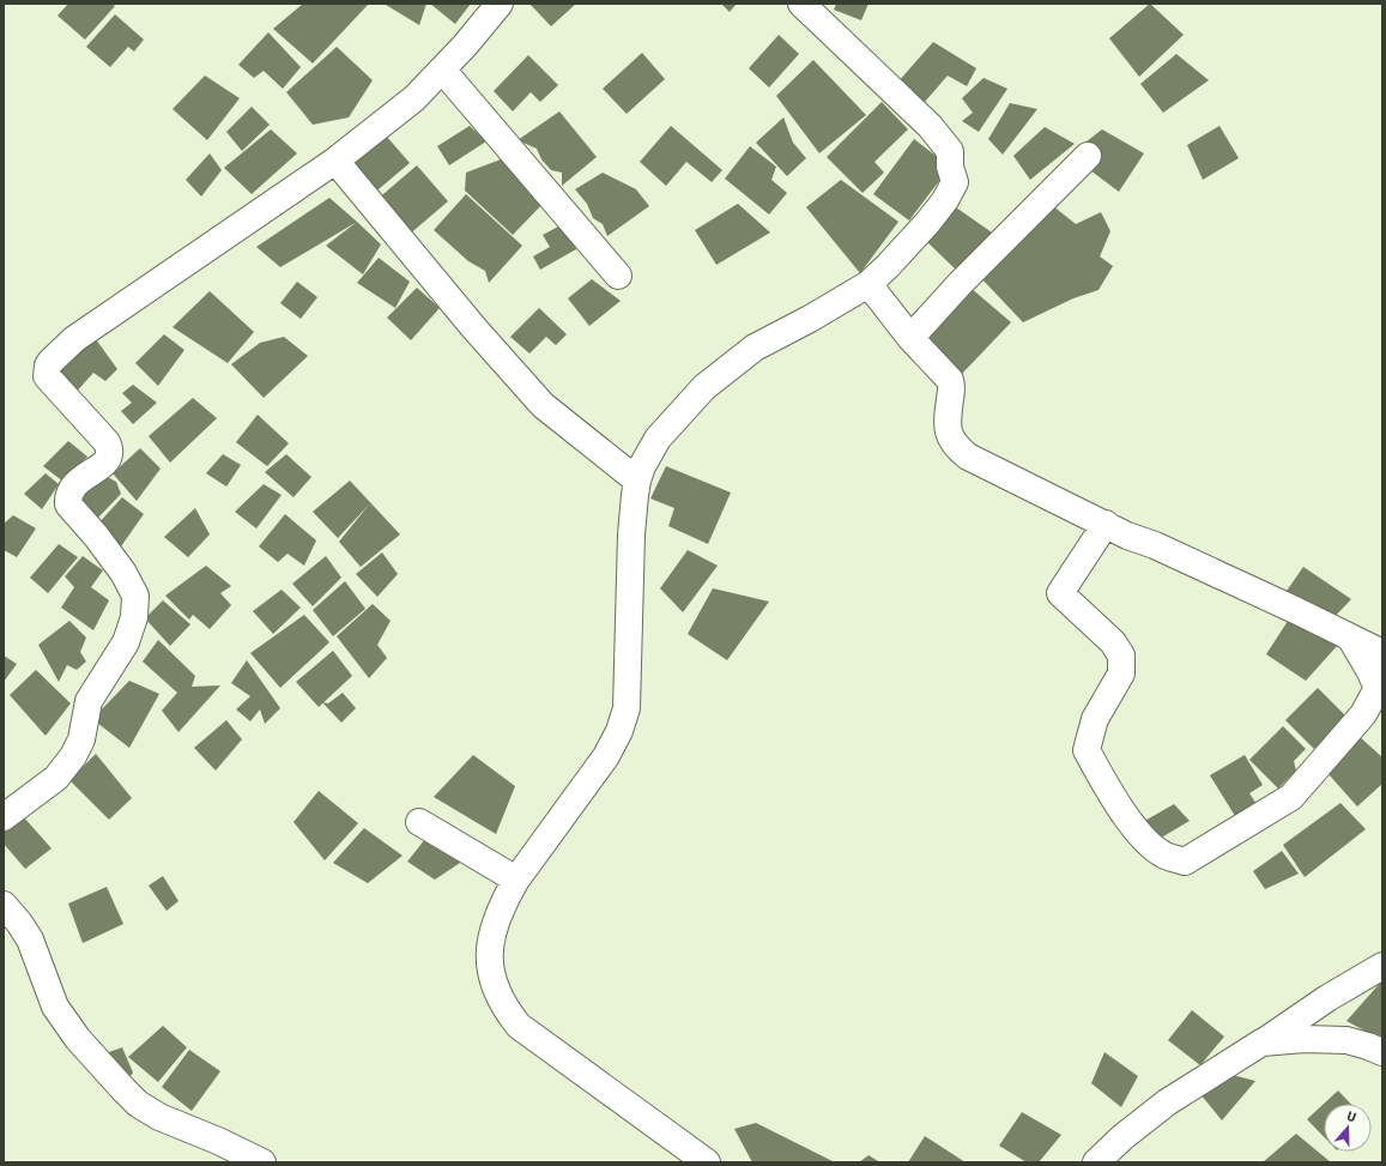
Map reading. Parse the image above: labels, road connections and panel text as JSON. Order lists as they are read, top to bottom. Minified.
{"north":"top"}
